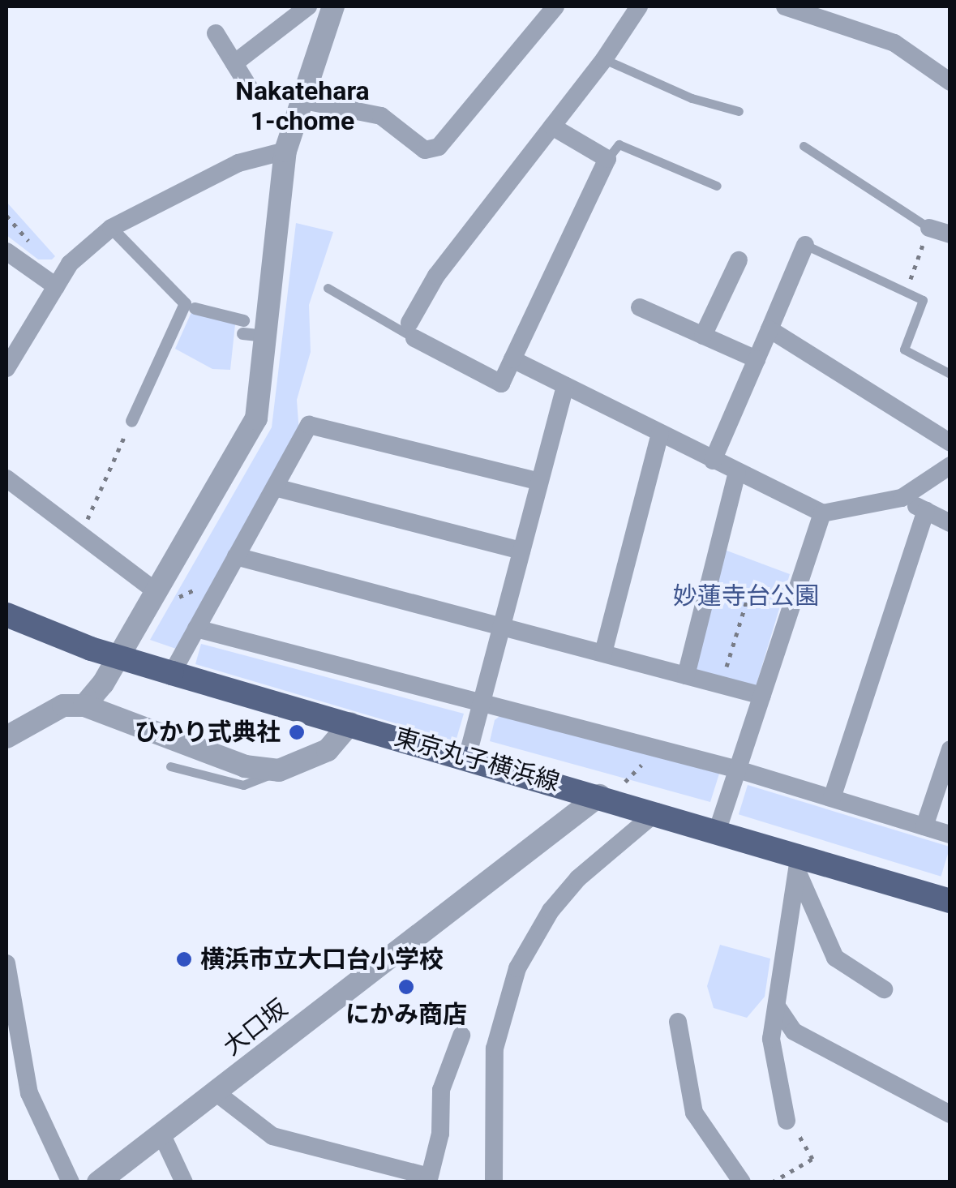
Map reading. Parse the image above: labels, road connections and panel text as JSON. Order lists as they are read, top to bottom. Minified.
{"streets":{"main road":["東京丸子横浜線"],"street":["大口坂"]},"crossings":[["東京丸子横浜線","大口坂"]],"districts":["Nakatehara 1-chome"],"parks":["妙蓮寺台公園"],"places":["ひかり式典社","横浜市立大口台小学校","にかみ商店"]}
